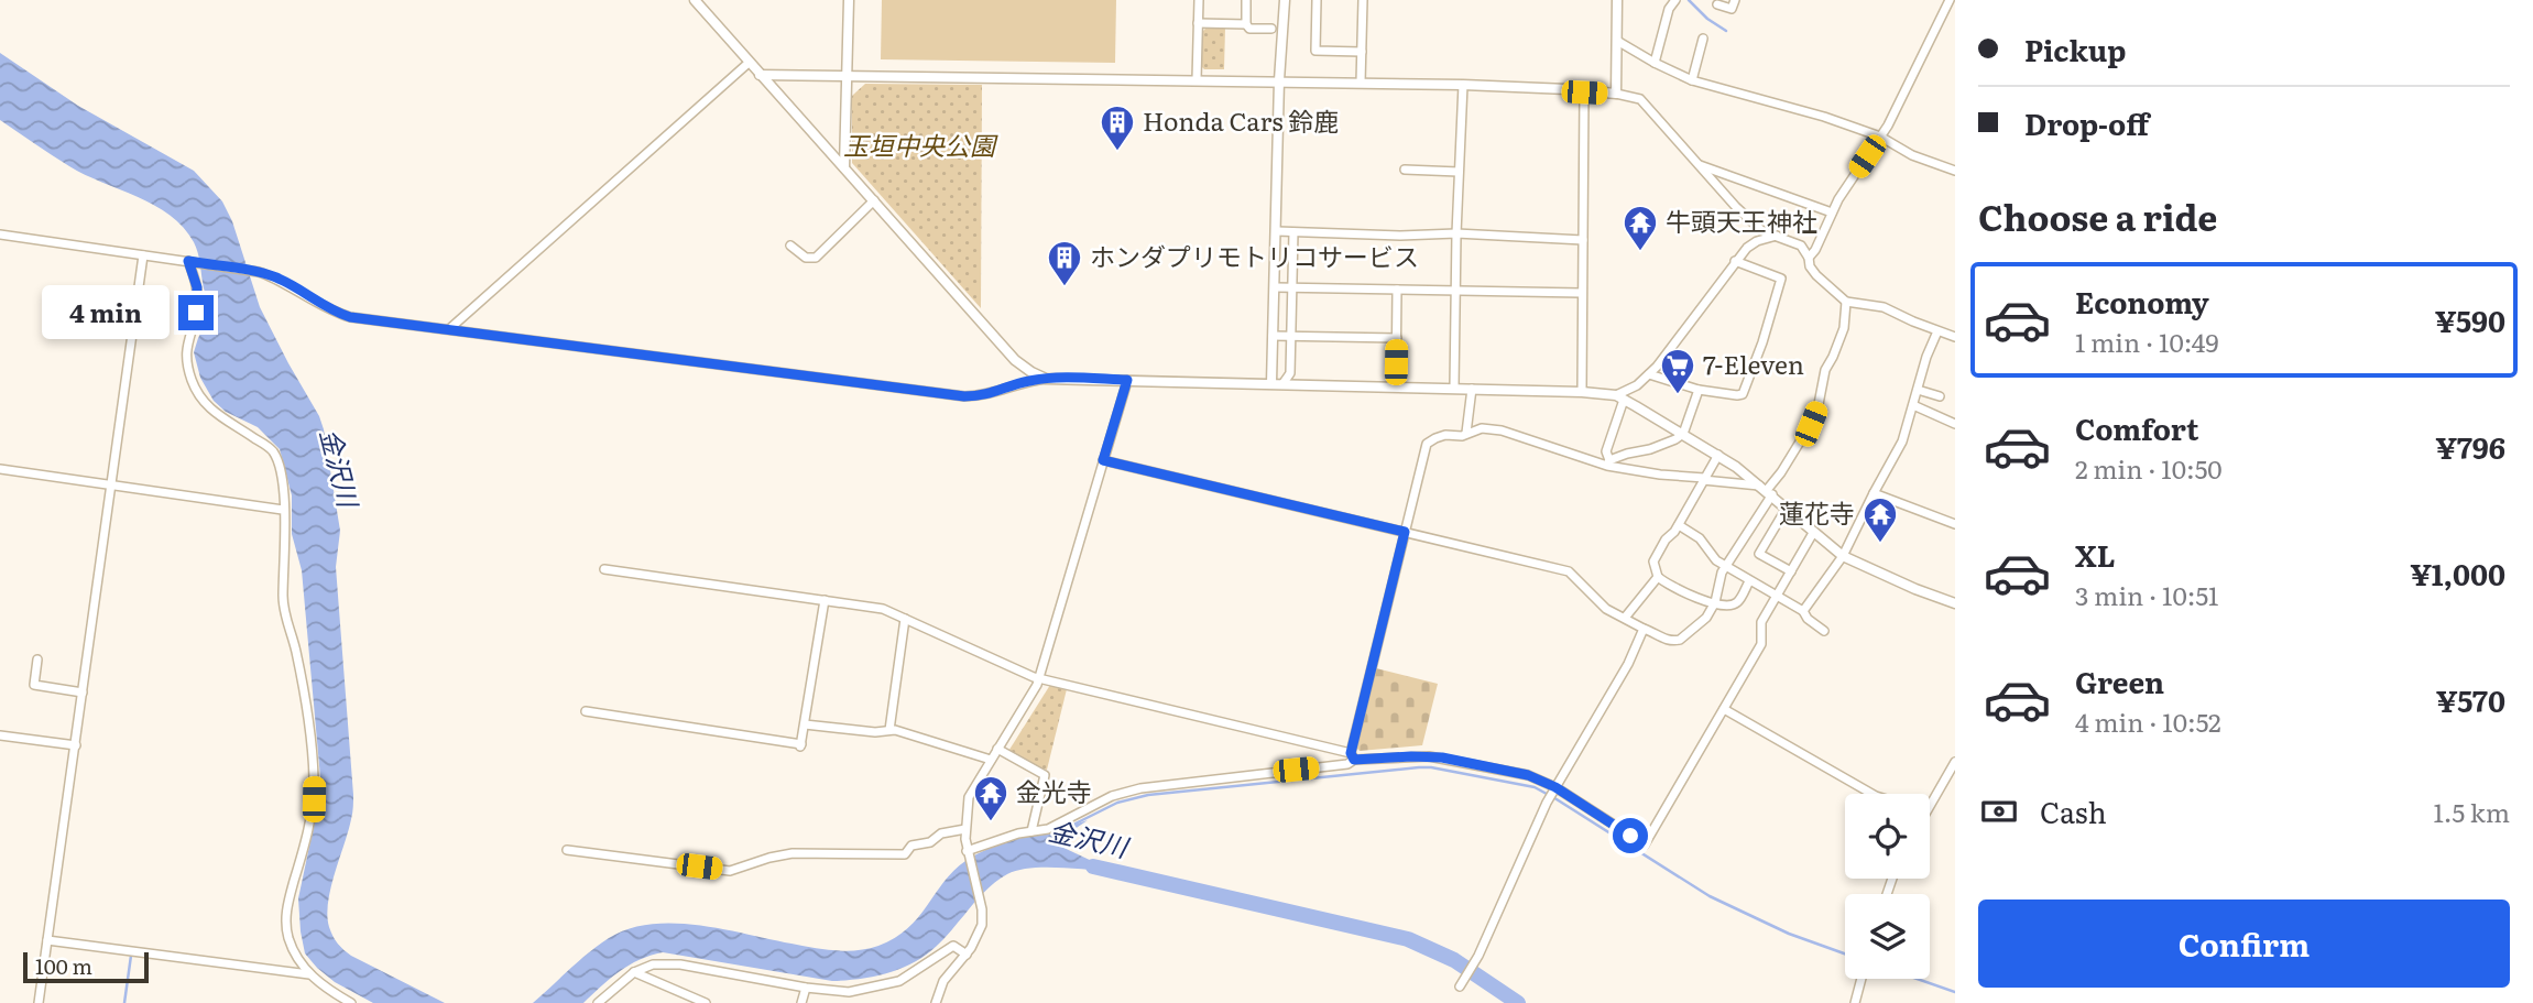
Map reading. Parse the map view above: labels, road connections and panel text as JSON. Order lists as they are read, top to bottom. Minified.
{"water":["金沢川"],"parks":["玉垣中央公園"],"places":{"building":["Honda Cars 鈴鹿","ホンダプリモトリコサービス"],"temple":["牛頭天王神社","蓮花寺","金光寺"],"supermarket":["7-Eleven"]},"scale_bar":"100 m","page":{"banner":["Pickup","Drop-off"],"heading":"Choose a ride","list":[{"name":"Economy","note":"1 min · 10:49","value":"¥590"},{"name":"Comfort","note":"2 min · 10:50","value":"¥796"},{"name":"XL","note":"3 min · 10:51","value":"¥1,000"},{"name":"Green","note":"4 min · 10:52","value":"¥570"}],"bubble":"4 min","pay":["Cash","1.5 km"],"buttons":"Confirm","scale":"100 m"}}
